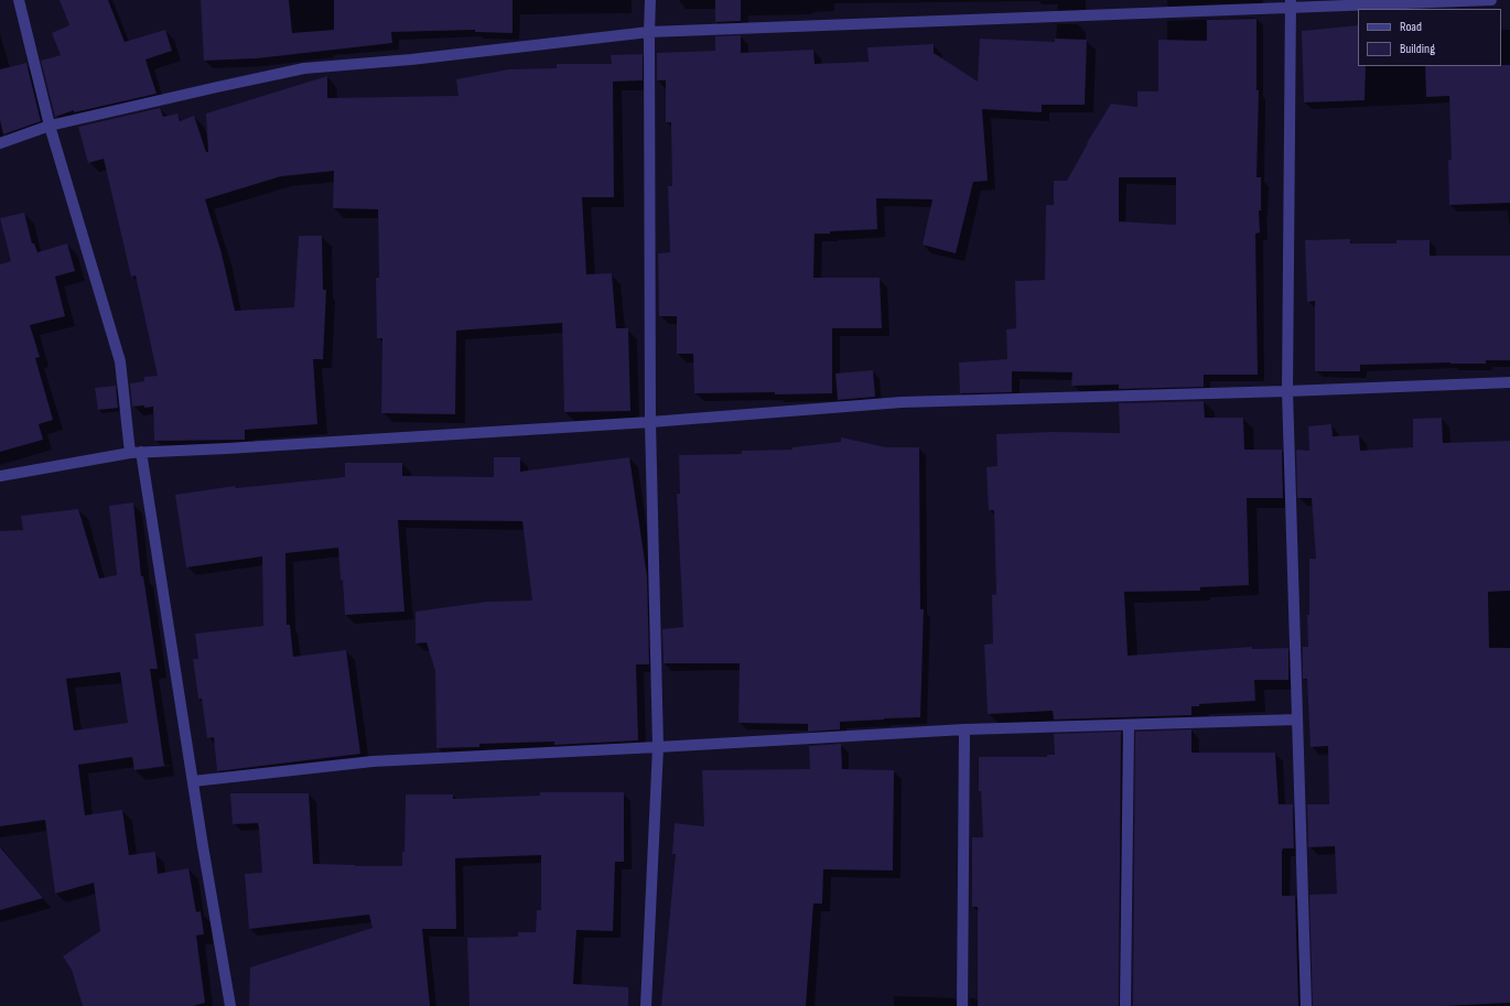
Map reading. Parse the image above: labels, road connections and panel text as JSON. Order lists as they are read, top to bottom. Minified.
{"legend":["Road","Building"]}
